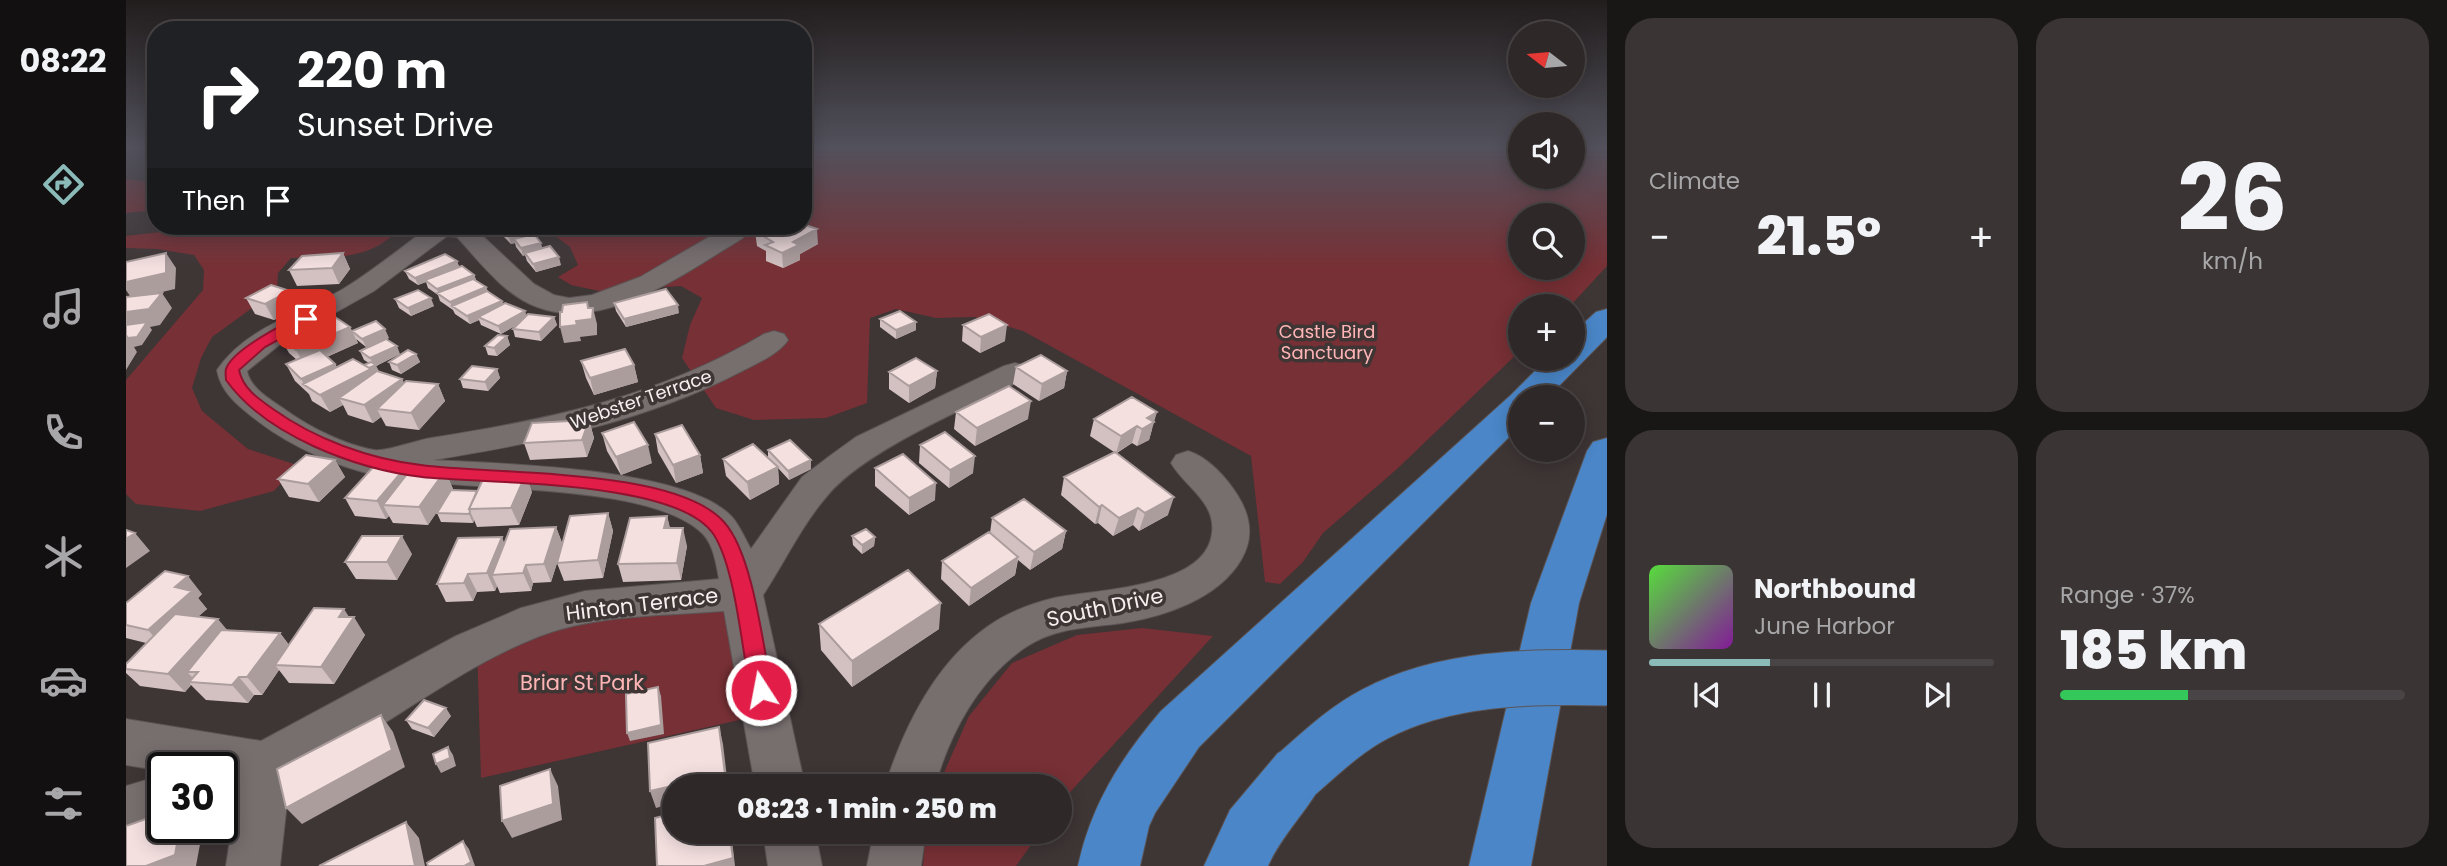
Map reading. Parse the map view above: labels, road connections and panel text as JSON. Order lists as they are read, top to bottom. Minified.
{"streets":{"street":["Webster Terrace","Hinton Terrace","South Drive"]},"parks":["Castle Bird Sanctuary","Briar St Park"],"north":"left","page":{"tabs":"08:22","tile":["Climate",["26","km/h"],["Range · 37%","185 km"]],"map_buttons":["+","−"],"turn":["220 m","Sunset Drive"],"then":"Then","heat":["−","21.5°","+"],"song":["Northbound","June Harbor"],"limit":"30","trip":"08:23 · 1 min · 250 m"}}
